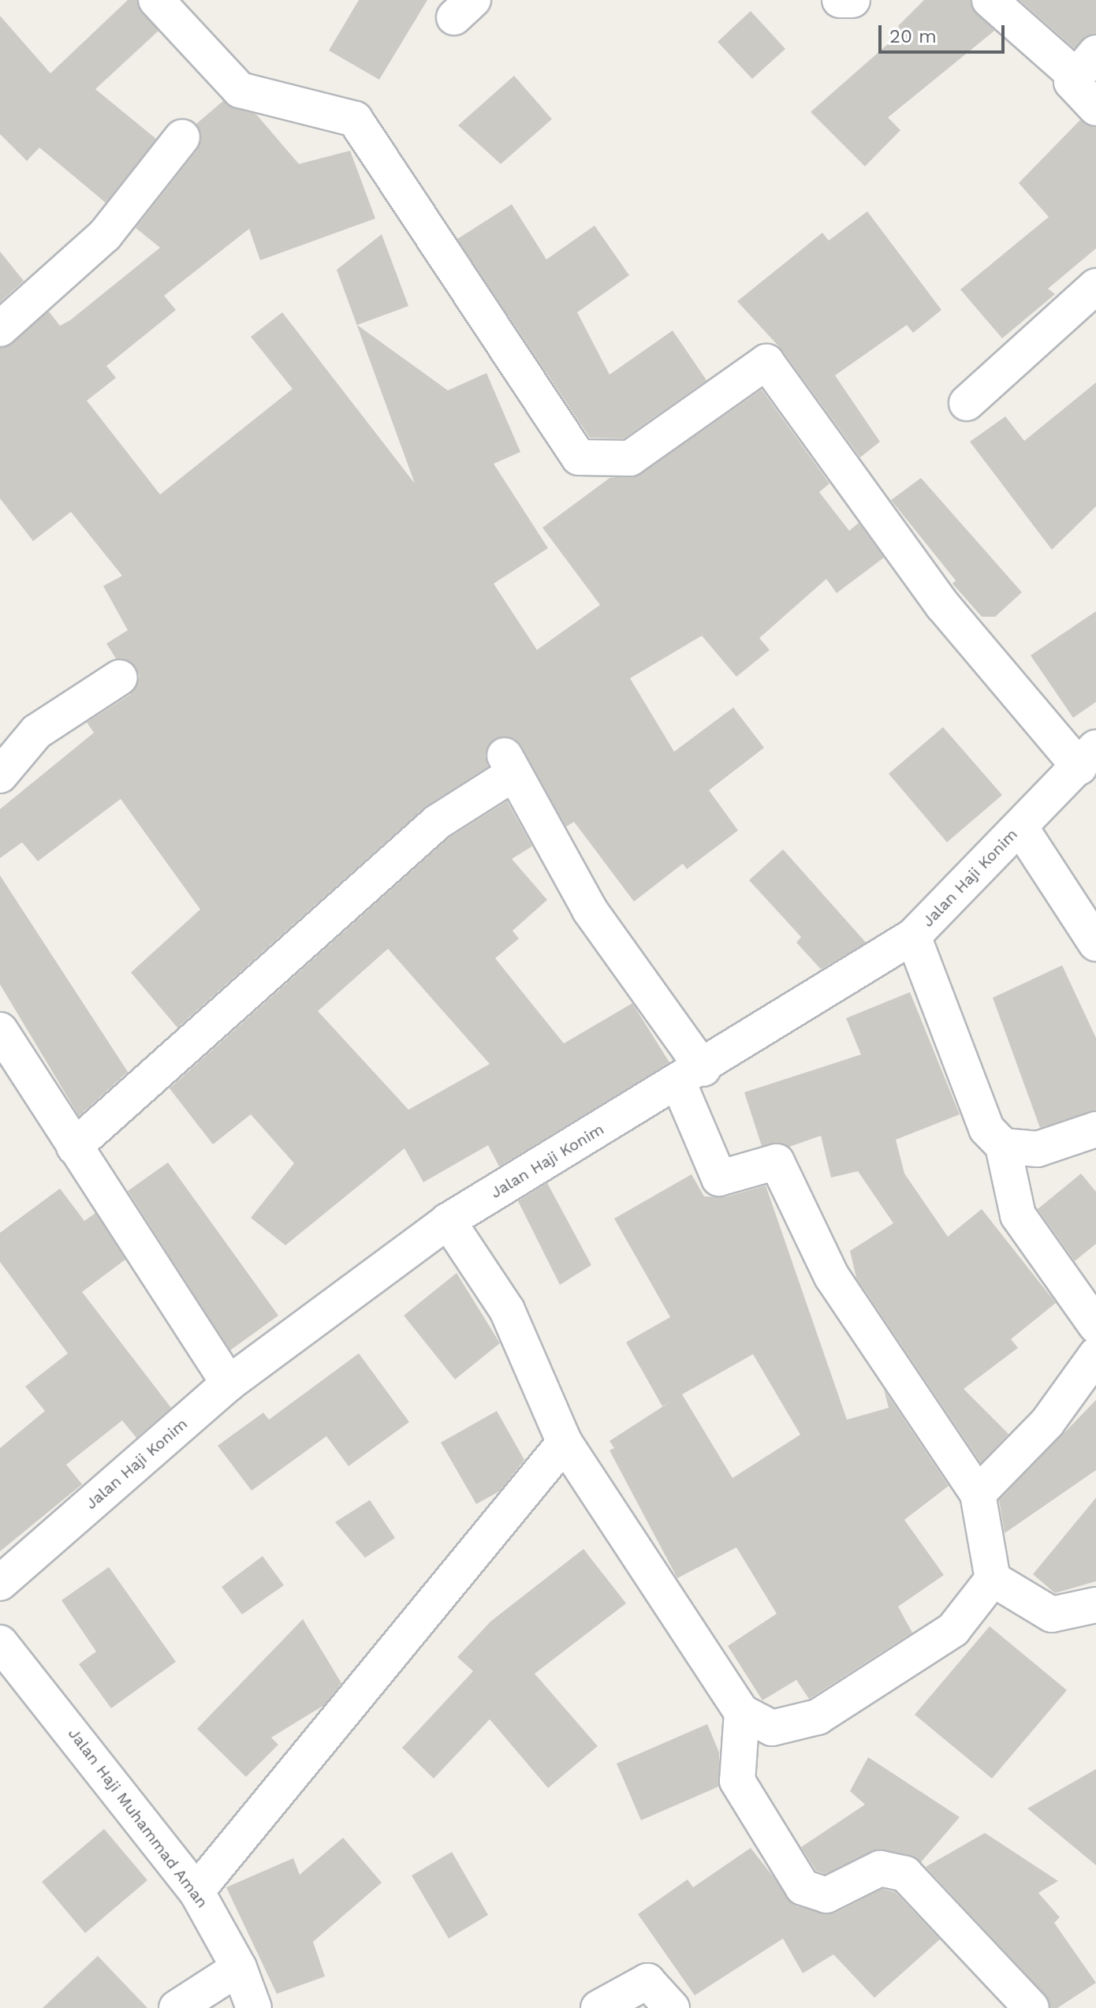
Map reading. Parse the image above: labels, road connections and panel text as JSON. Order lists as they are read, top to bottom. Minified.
{"streets":{"street":["Jalan Haji Konim","Jalan Haji Muhammad Aman"]},"scale_bar":"20 m"}
